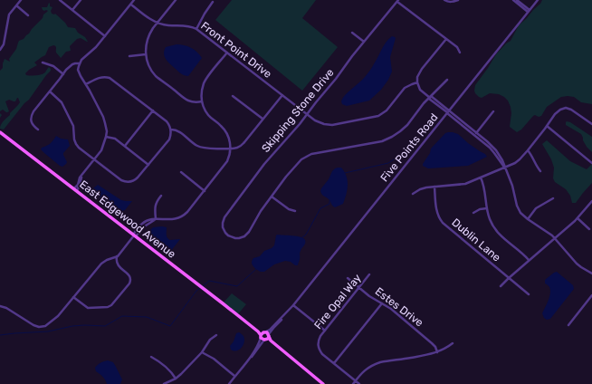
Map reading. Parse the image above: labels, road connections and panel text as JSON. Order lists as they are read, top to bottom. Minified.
{"streets":{"main road":["East Edgewood Avenue"],"street":["Front Point Drive","Skipping Stone Drive","Five Points Road","Dublin Lane","Fire Opal Way","Estes Drive"]},"crossings":[["Front Point Drive","Skipping Stone Drive"],["Five Points Road","East Edgewood Avenue"],["Fire Opal Way","Estes Drive"]]}
